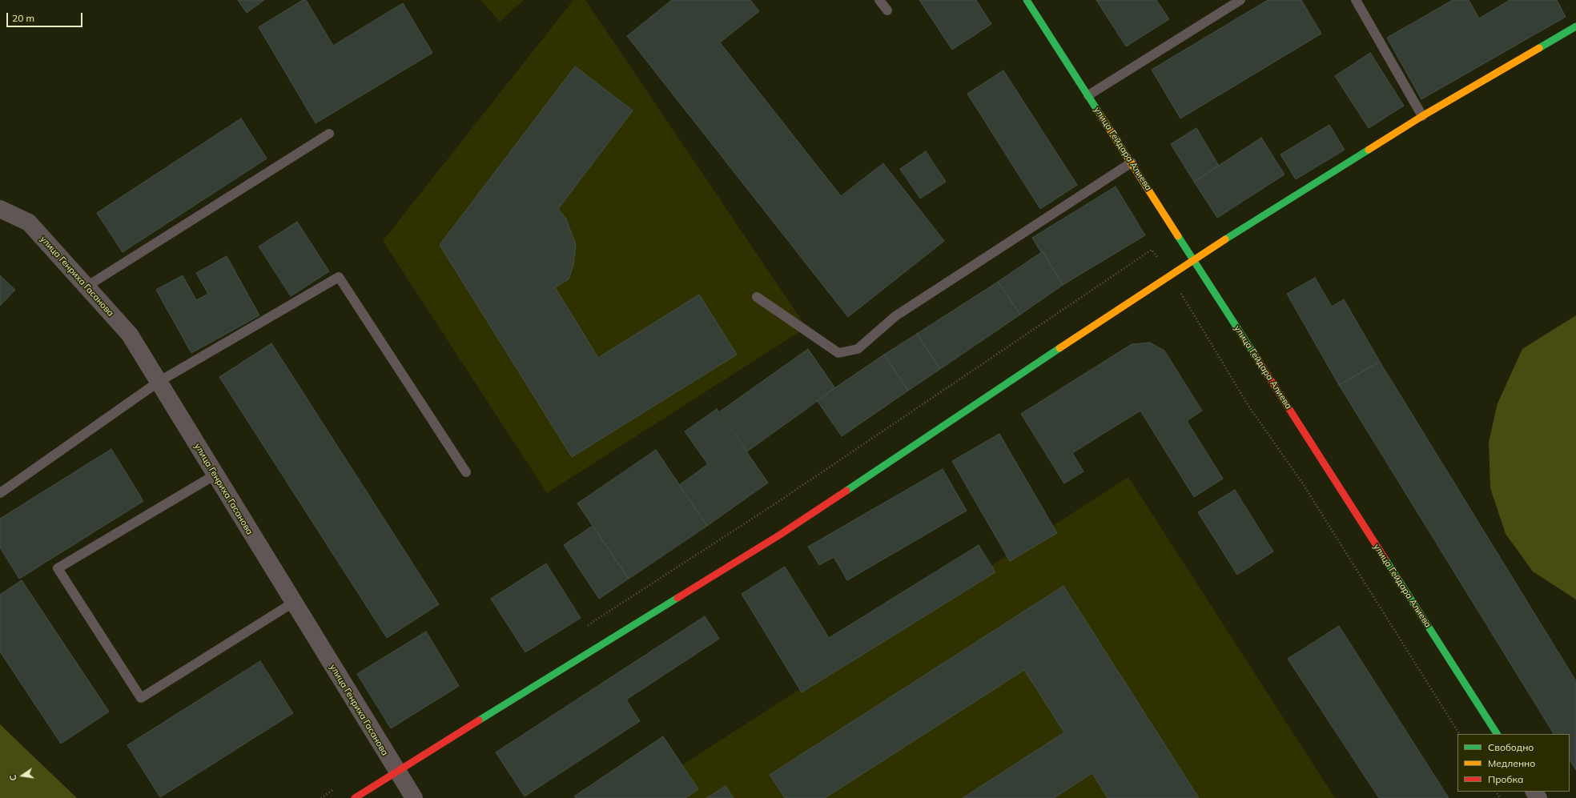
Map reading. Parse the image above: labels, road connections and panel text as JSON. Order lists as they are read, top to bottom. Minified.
{"streets":{"street":["улица Гейдара Алиева","улица Генриха Гасанова"]},"legend":["Свободно","Медленно","Пробка"],"scale_bar":"20 m","north":"left"}
